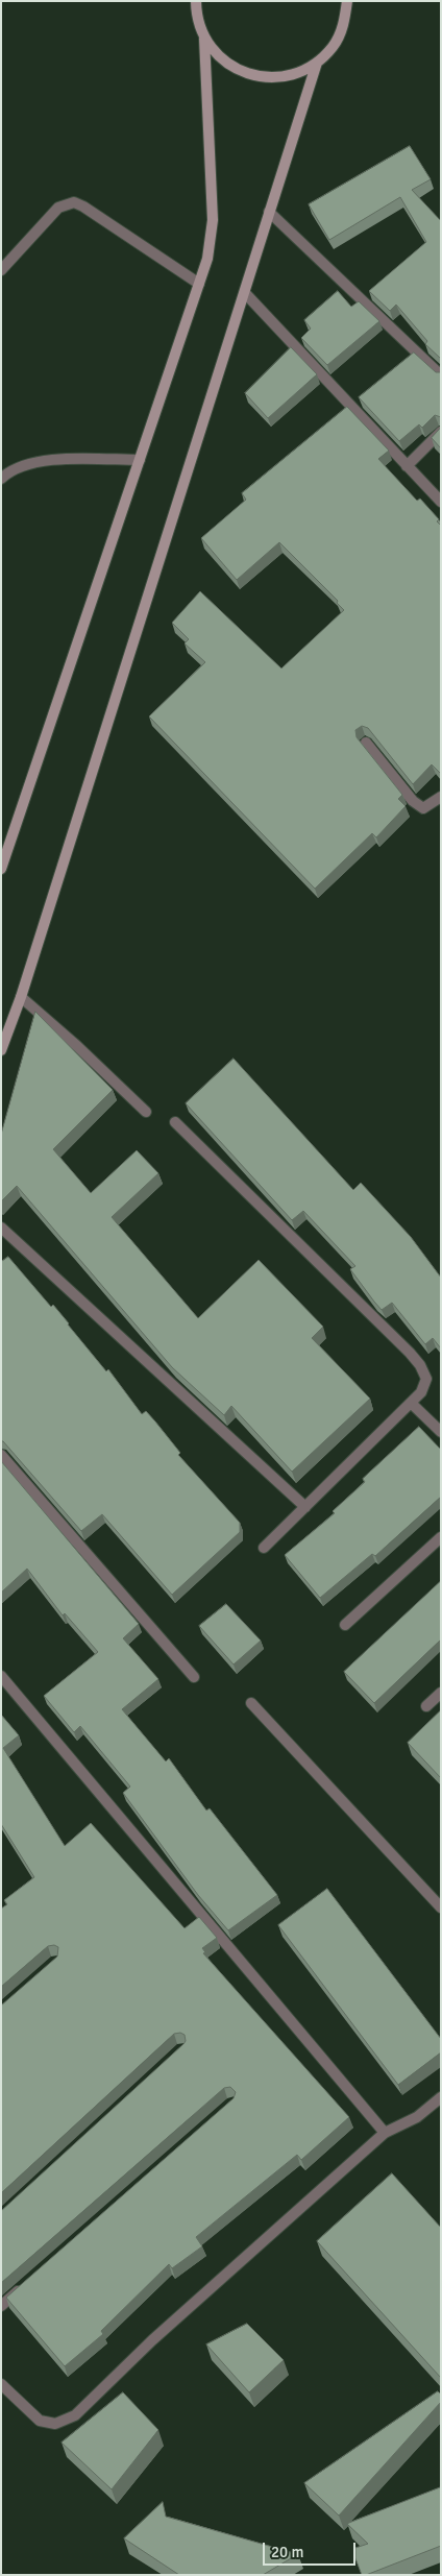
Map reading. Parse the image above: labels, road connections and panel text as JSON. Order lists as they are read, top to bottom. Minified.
{"scale_bar":"20 m"}
